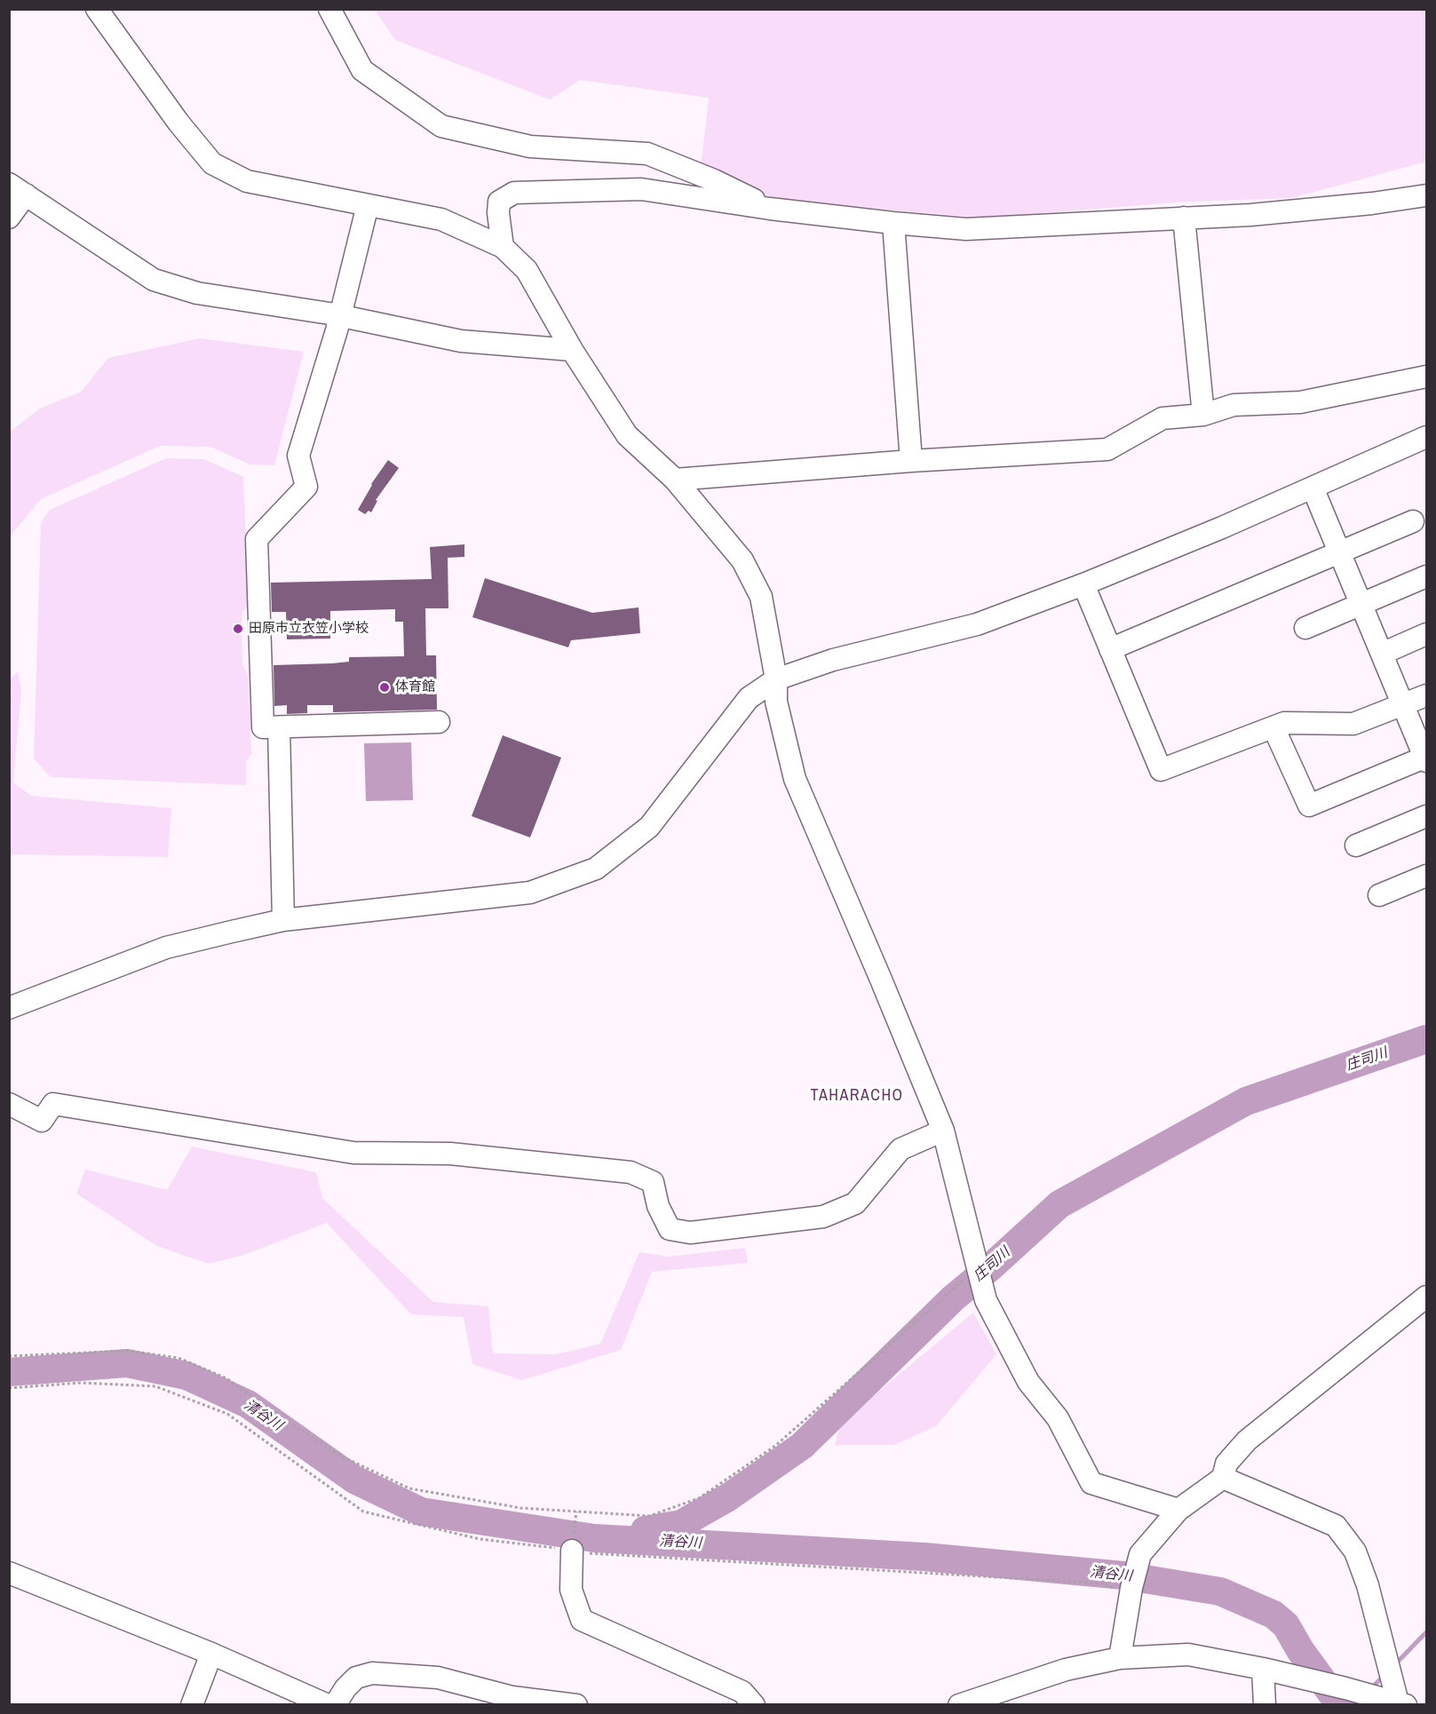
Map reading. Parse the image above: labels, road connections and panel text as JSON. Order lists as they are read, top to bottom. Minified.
{"districts":["TAHARACHO"],"water":["庄司川","清谷川"],"places":["田原市立衣笠小学校","体育館"]}
